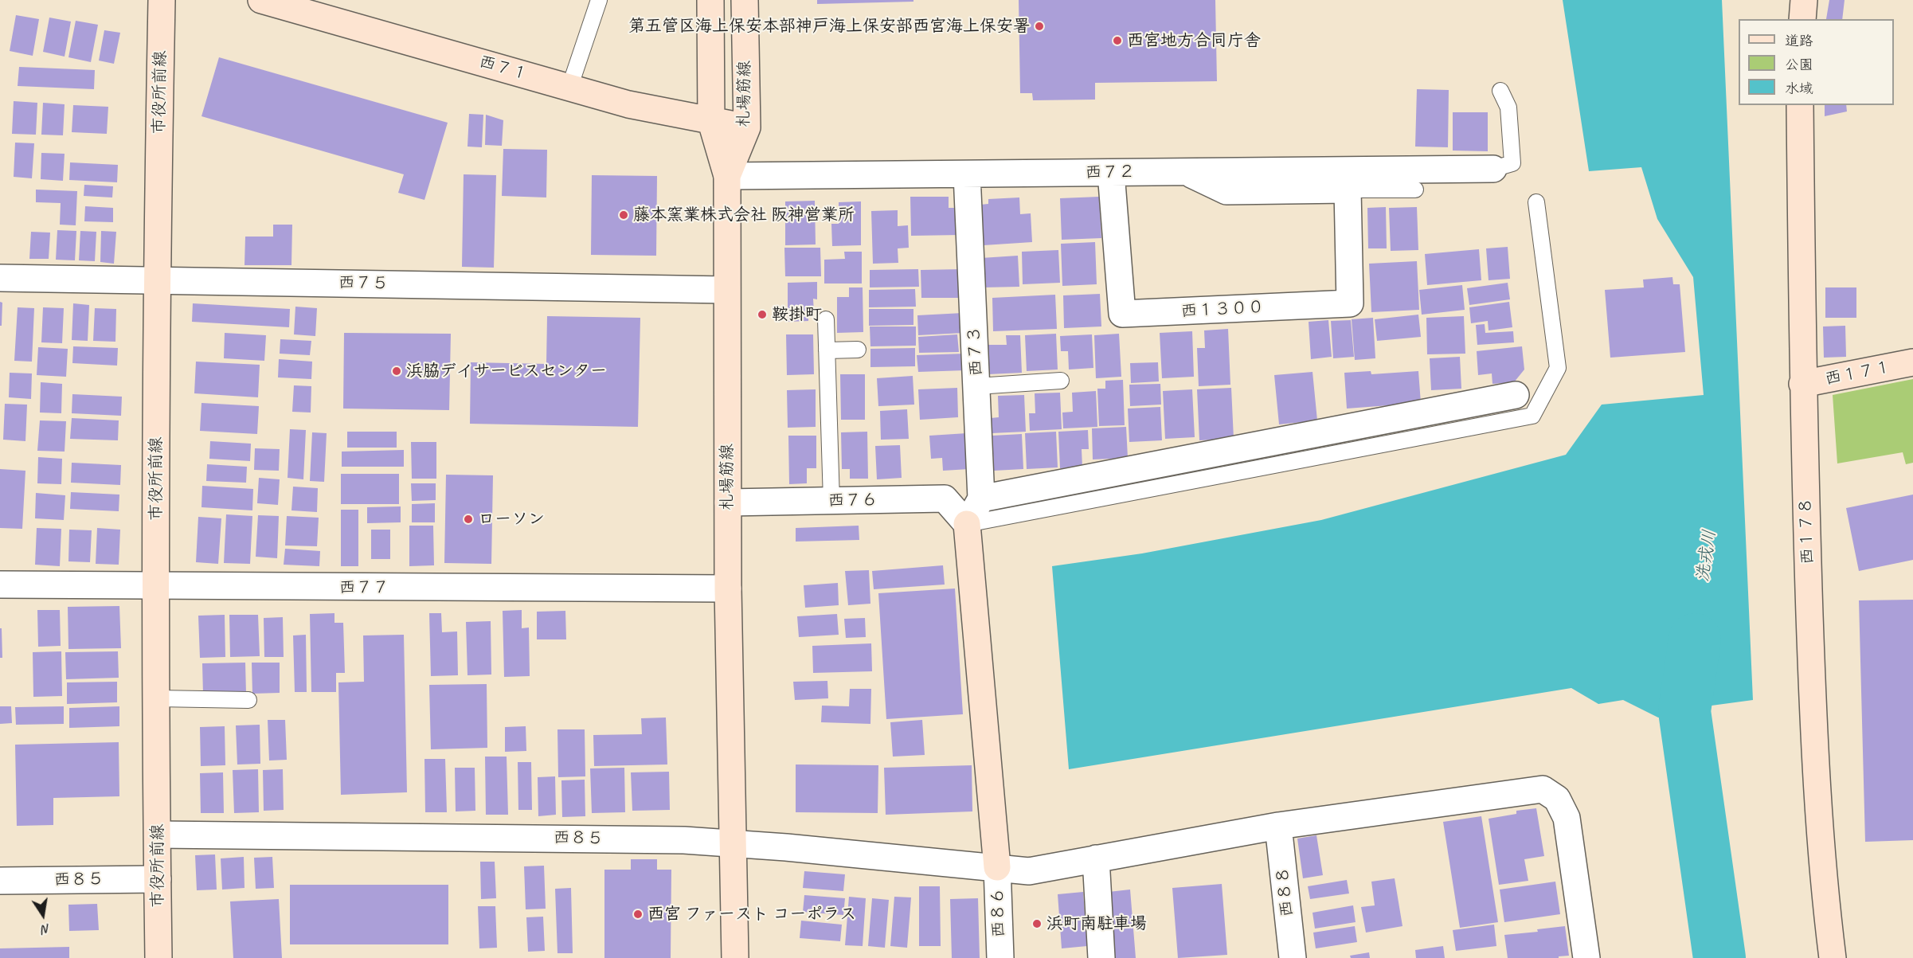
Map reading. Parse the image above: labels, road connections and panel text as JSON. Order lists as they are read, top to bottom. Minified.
{"streets":{"street":["西７１","市役所前線","札場筋線","西７２","西７５","西１３００","西７３","西１７１","西７６","西１７８","西７７","西８５","西８８","西８６"]},"crossings":[["西７１","札場筋線"],["市役所前線","西７５"],["市役所前線","西７７"],["市役所前線","西８５"],["札場筋線","西７２"],["札場筋線","西７５"],["札場筋線","西７６"],["札場筋線","西７７"],["札場筋線","西８５"],["西７２","西１３００"],["西７２","西７３"],["西１７１","西１７８"],["西８５","西８８"],["西８５","西８６"]],"water":["洗戎川"],"places":["第五管区海上保安本部神戸海上保安部西宮海上保安署","西宮地方合同庁舎","藤本窯業株式会社 阪神営業所","鞍掛町","浜脇デイサービスセンター","ローソン","西宮 ファースト コーポラス","浜町南駐車場"],"legend":["道路","公園","水域"],"north":"bottom"}
